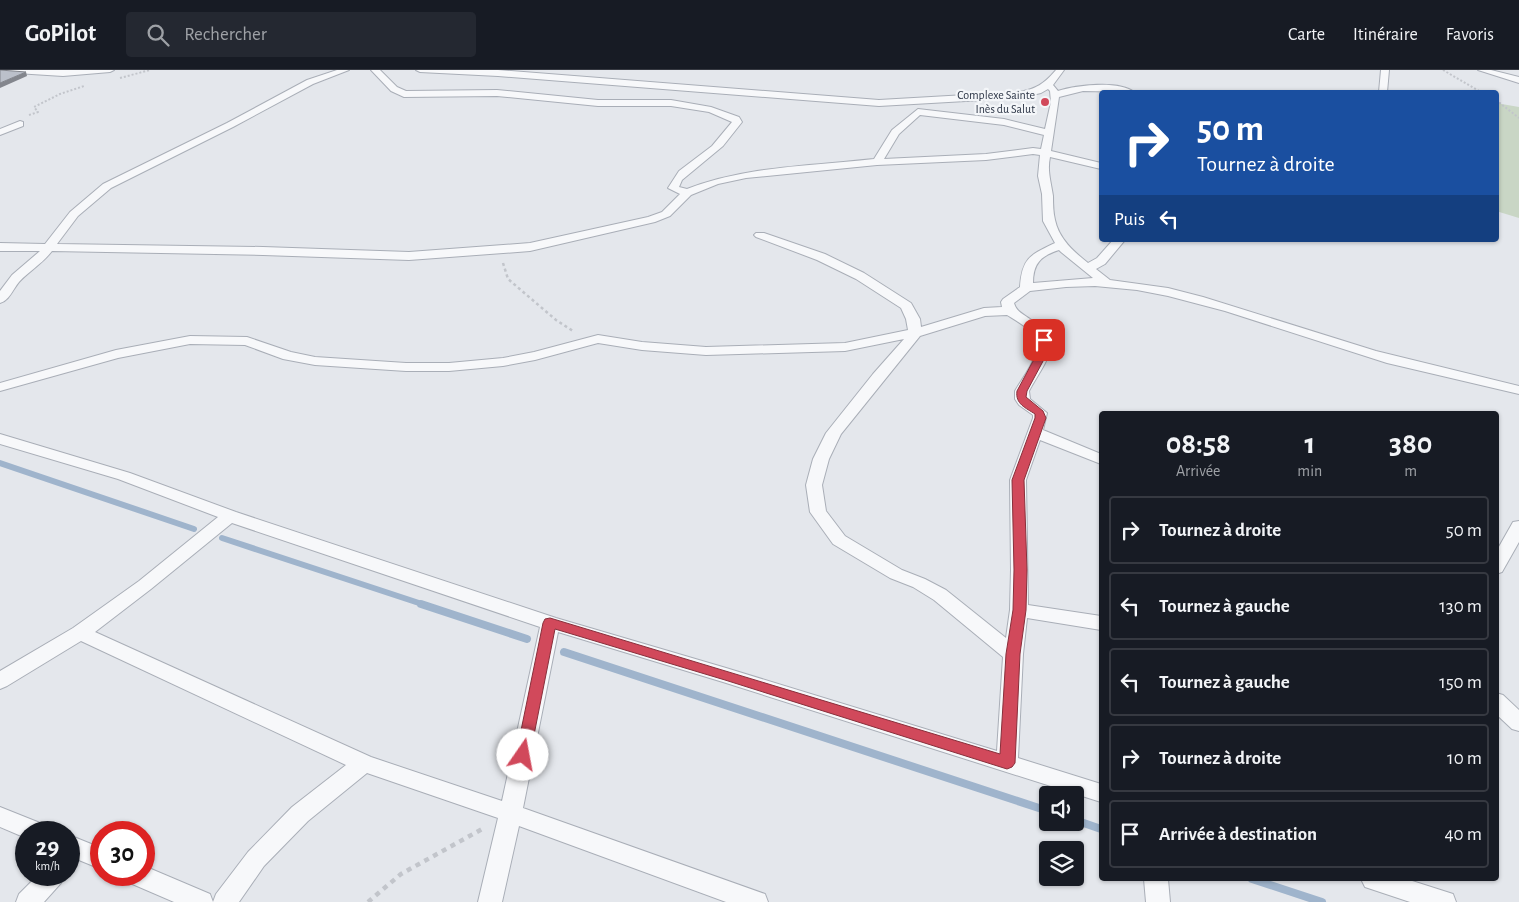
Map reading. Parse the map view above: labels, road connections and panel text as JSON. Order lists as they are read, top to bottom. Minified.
{"places":["Complexe Sainte Inès du Salut"],"page":{"header":"GoPilot","search":"Rechercher","nav":["Carte","Itinéraire","Favoris"],"turn":["50 m","Tournez à droite"],"then":"Puis","eta":["08:58","Arrivée","1","min","380","m"],"list":[{"name":"Tournez à droite","value":"50 m"},{"name":"Tournez à gauche","value":"130 m"},{"name":"Tournez à gauche","value":"150 m"},{"name":"Tournez à droite","value":"10 m"},{"name":"Arrivée à destination","value":"40 m"}],"speed":"29 km/h","limit":"30"}}
